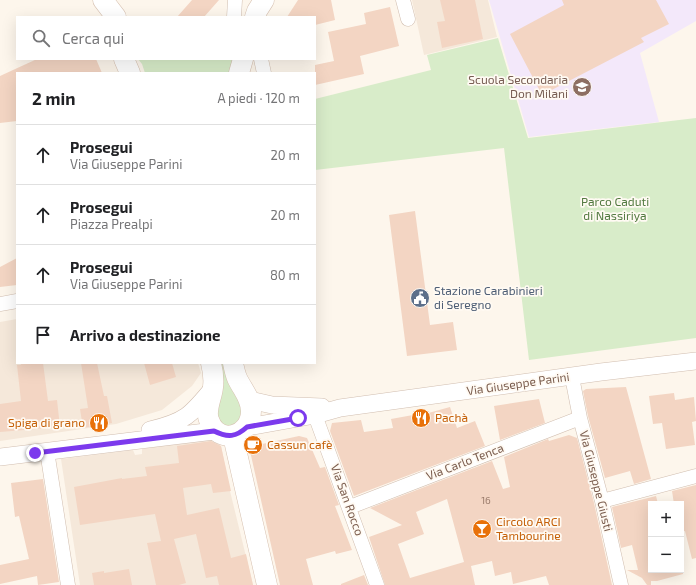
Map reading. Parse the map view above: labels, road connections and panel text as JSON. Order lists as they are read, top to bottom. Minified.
{"streets":{"street":["Via Giuseppe Parini","Via Carlo Tenca","Via Giuseppe Giusti","Via San Rocco"]},"crossings":[["Via Giuseppe Parini","Via Giuseppe Giusti"],["Via Giuseppe Parini","Via San Rocco"],["Via Carlo Tenca","Via Giuseppe Giusti"],["Via Carlo Tenca","Via San Rocco"]],"parks":["Parco Caduti di Nassiriya"],"places":{"school or university":["Scuola Secondaria Don Milani"],"public building":["Stazione Carabinieri di Seregno"],"restaurant":["Pachà","Spiga di grano"],"cafe":["Cassun cafè"],"bar":["Circolo ARCI Tambourine"]},"house_numbers":["16"],"page":{"search":"Cerca qui","heading":["2 min","A piedi · 120 m"],"list":[["Prosegui","Via Giuseppe Parini","20 m"],["Prosegui","Piazza Prealpi","20 m"],["Prosegui","Via Giuseppe Parini","80 m"],"Arrivo a destinazione"],"map_buttons":["+","−"]}}
